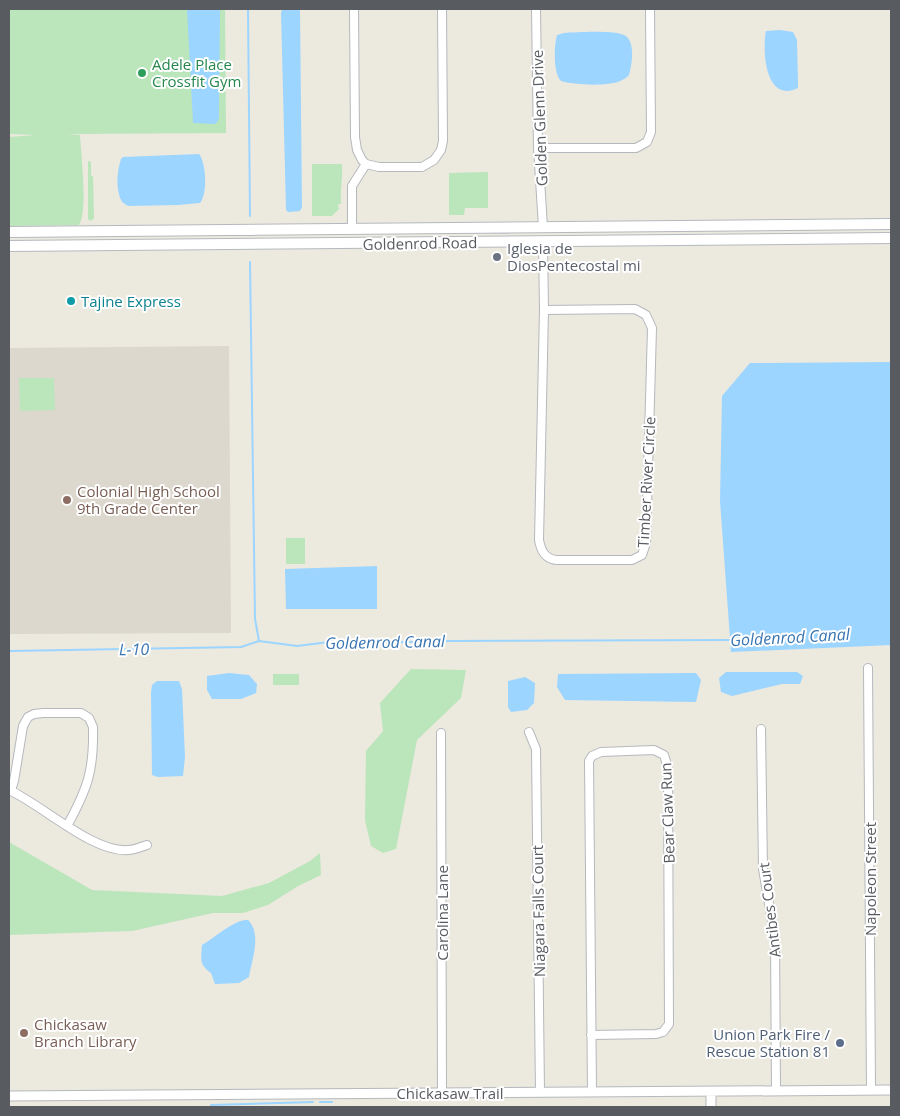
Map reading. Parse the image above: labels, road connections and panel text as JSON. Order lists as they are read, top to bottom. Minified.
{"streets":{"main road":["Goldenrod Road"],"street":["Golden Glenn Drive","Timber River Circle","Bear Claw Run","Napoleon Street","Antibes Court","Niagara Falls Court","Carolina Lane","Chickasaw Trail"]},"crossings":[["Golden Glenn Drive","Goldenrod Road"],["Goldenrod Road","Timber River Circle"],["Bear Claw Run","Chickasaw Trail"],["Napoleon Street","Chickasaw Trail"],["Antibes Court","Chickasaw Trail"],["Niagara Falls Court","Chickasaw Trail"],["Carolina Lane","Chickasaw Trail"]],"water":["Goldenrod Canal","L-10"],"places":["Adele Place Crossfit Gym","Iglesia de DiosPentecostal mi","Tajine Express","Colonial High School 9th Grade Center","Chickasaw Branch Library","Union Park Fire / Rescue Station 81"]}
